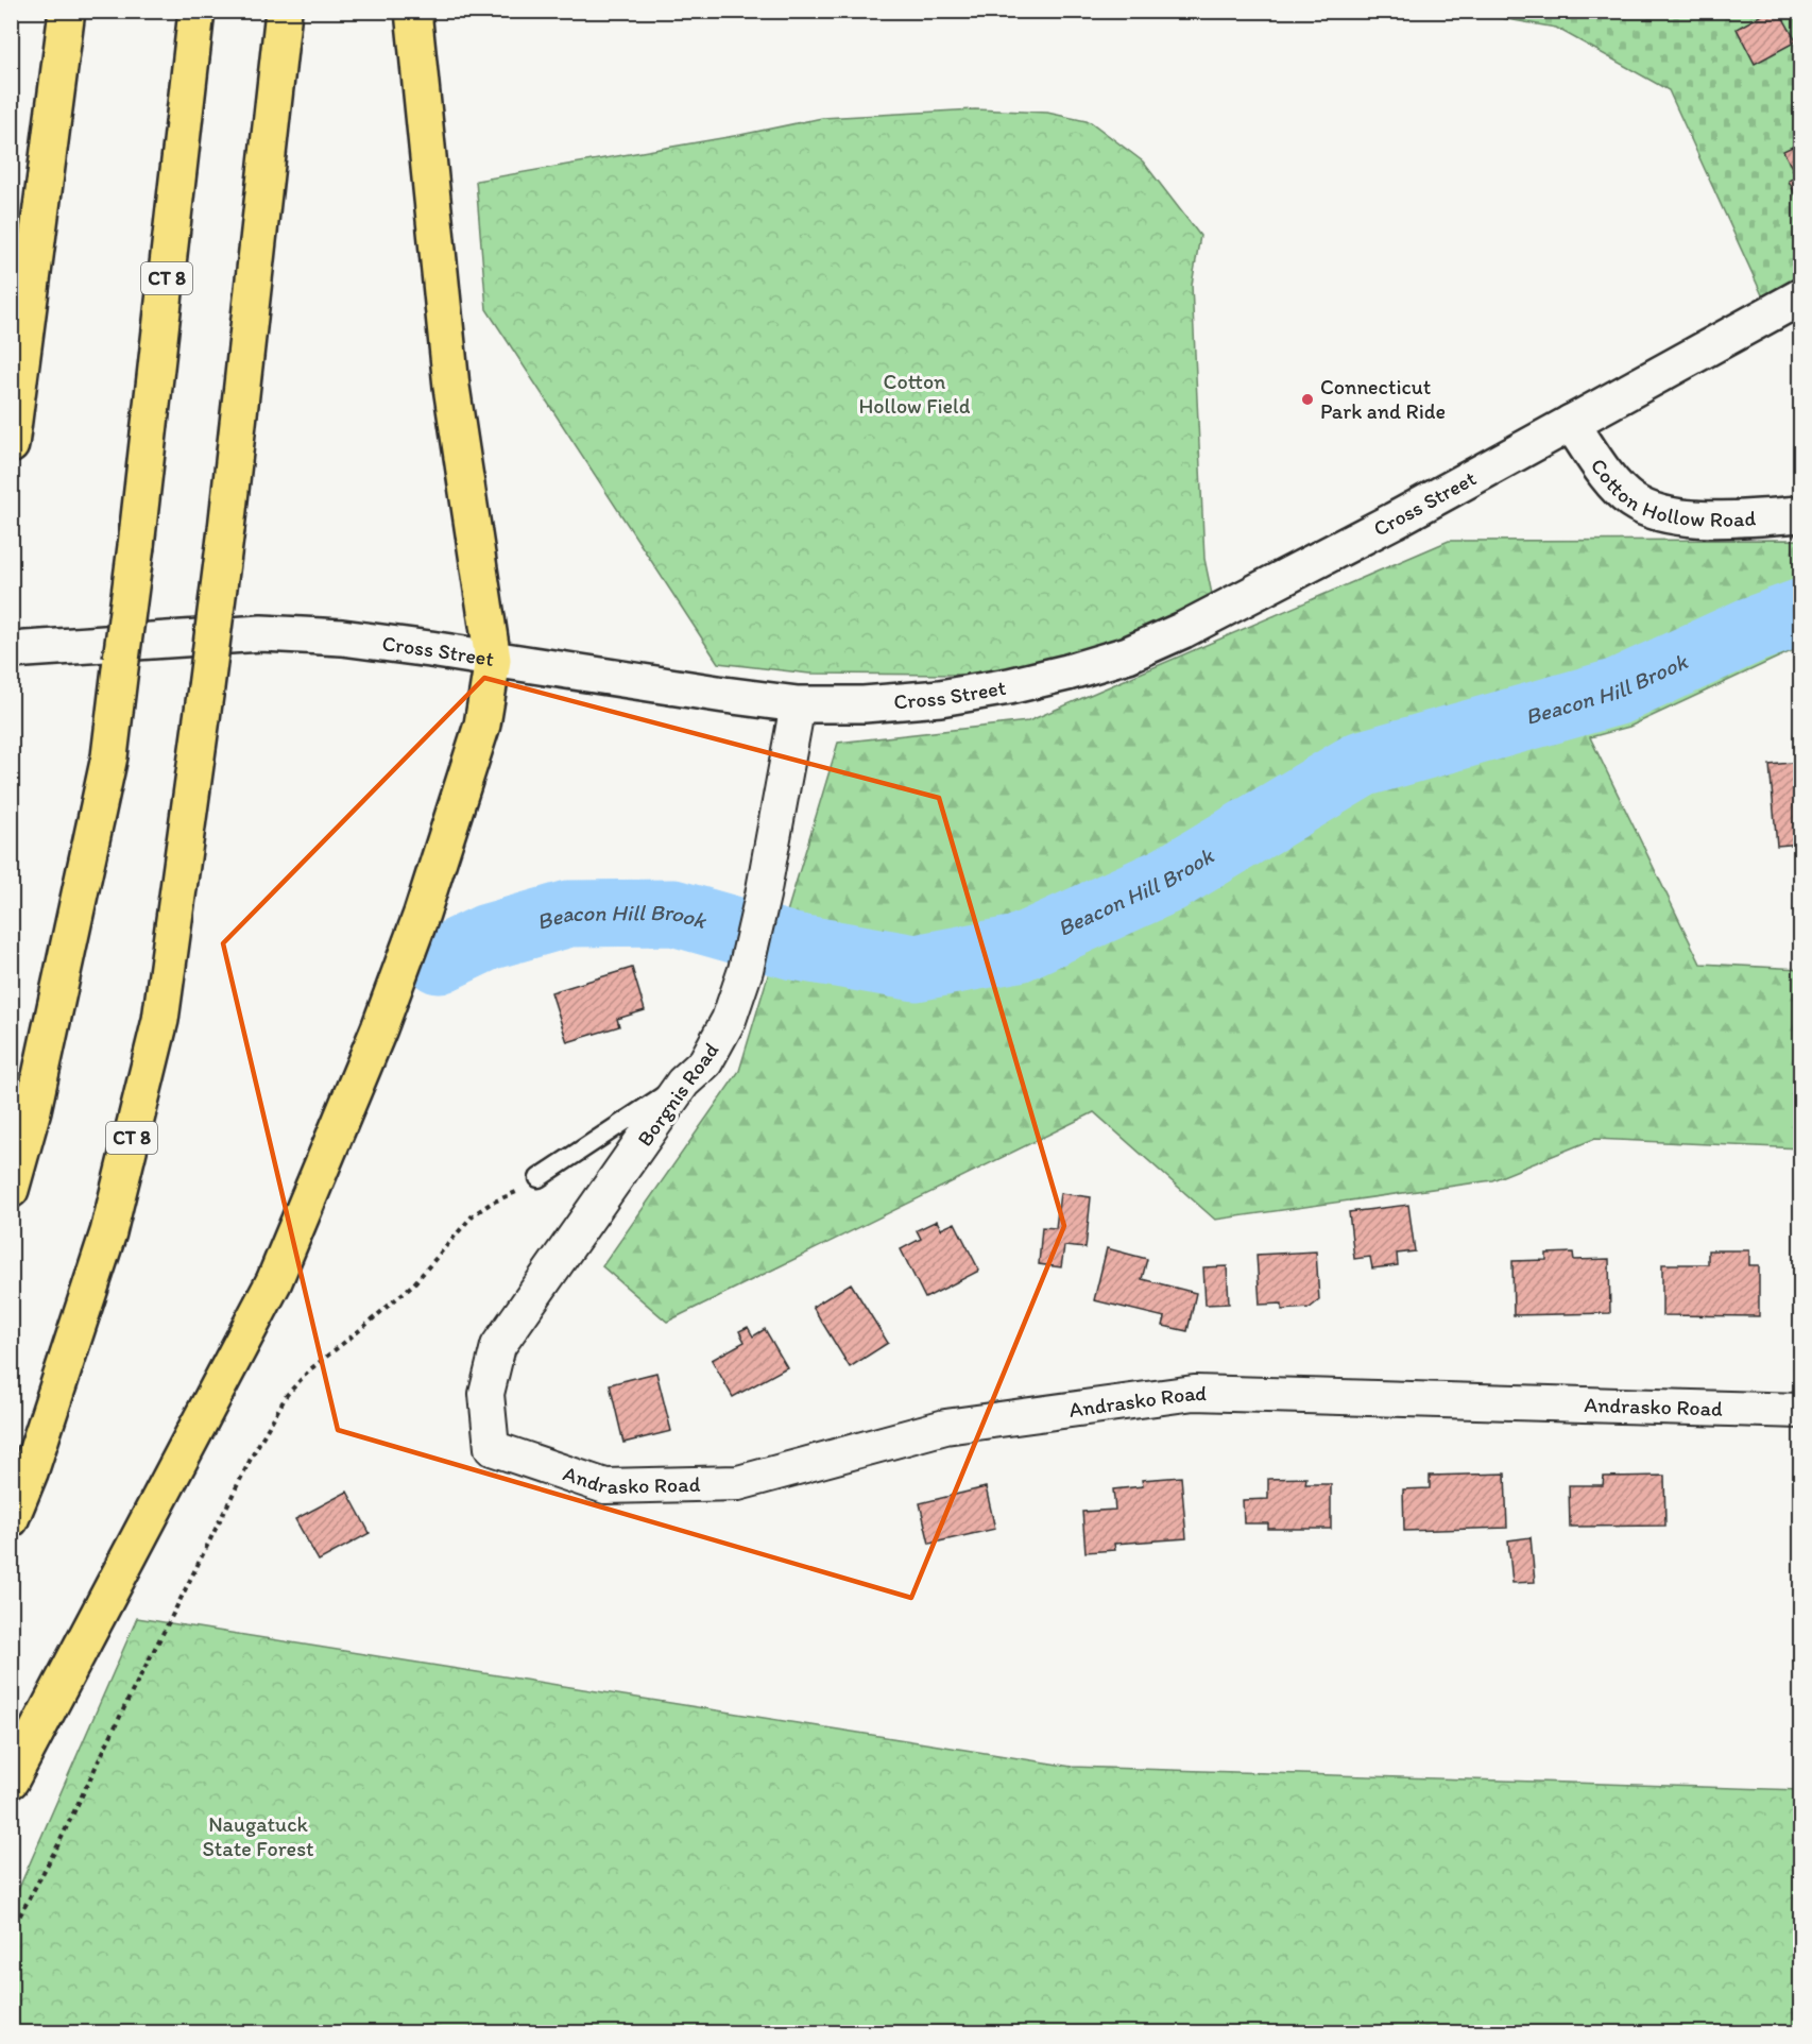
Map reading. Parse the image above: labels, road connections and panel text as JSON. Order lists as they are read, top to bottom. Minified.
{"streets":{"highway":["CT 8"],"street":["Cotton Hollow Road","Cross Street","Borgnis Road","Andrasko Road"]},"crossings":[["Cotton Hollow Road","Cross Street"],["Cross Street","Borgnis Road"],["Borgnis Road","Andrasko Road"]],"water":["Beacon Hill Brook"],"parks":["Cotton Hollow Field","Naugatuck State Forest"],"places":["Connecticut Park and Ride"]}
